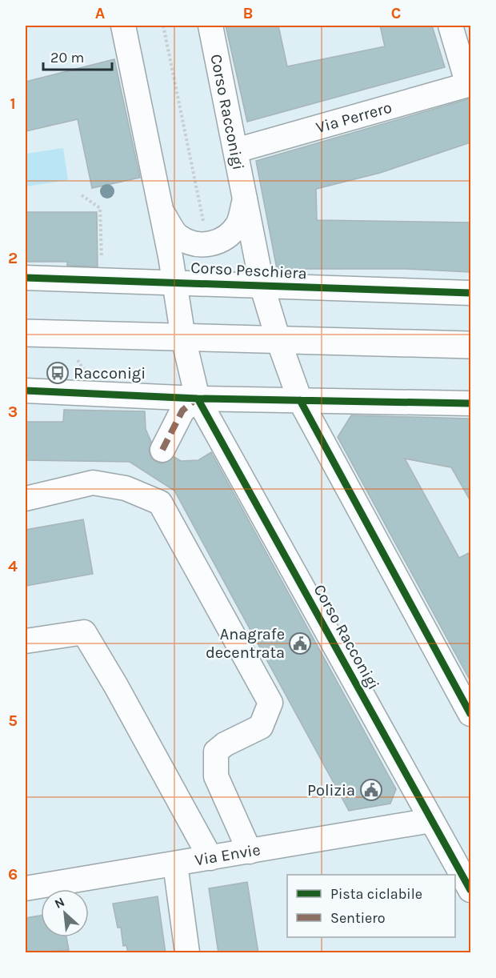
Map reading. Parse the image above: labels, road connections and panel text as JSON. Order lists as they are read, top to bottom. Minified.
{"streets":{"street":["Corso Racconigi","Via Perrero","Corso Peschiera","Via Envie"]},"crossings":[["Corso Racconigi","Via Perrero"],["Corso Racconigi","Corso Peschiera"],["Corso Racconigi","Via Envie"]],"places":{"bus stop":["Racconigi"],"public building":["Anagrafe decentrata","Polizia"]},"legend":["Pista ciclabile","Sentiero"],"scale_bar":"20 m","north":"top left","grid":{"columns":["A","B","C"],"rows":["1","2","3","4","5","6"]}}
